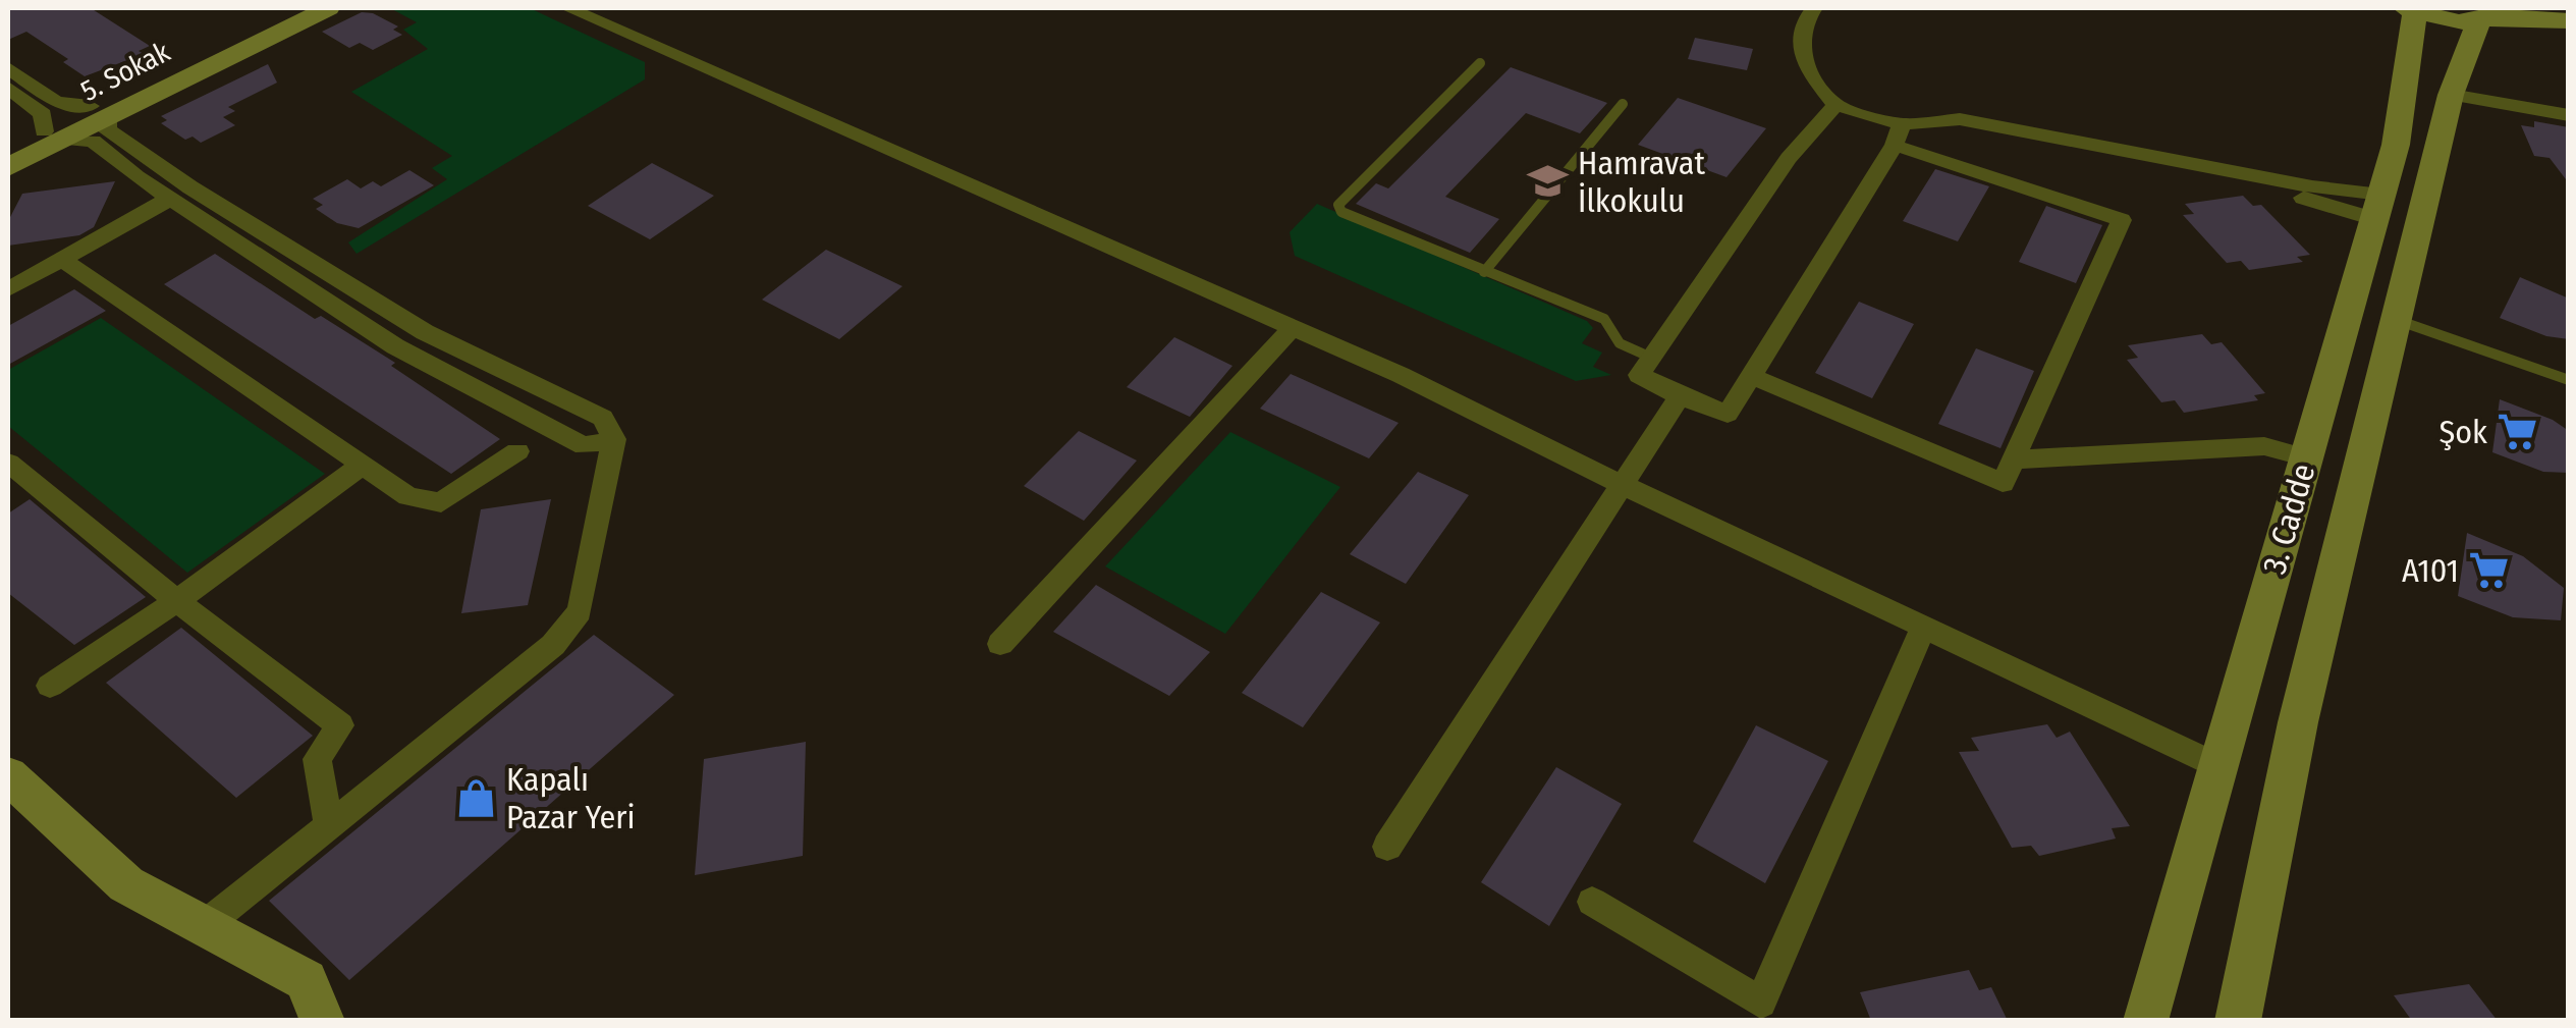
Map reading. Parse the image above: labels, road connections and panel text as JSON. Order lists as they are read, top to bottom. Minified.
{"streets":{"main road":["5. Sokak","3. Cadde"]},"places":{"school or university":["Hamravat İlkokulu"],"supermarket":["Şok","A101"],"shop":["Kapalı Pazar Yeri"]}}
